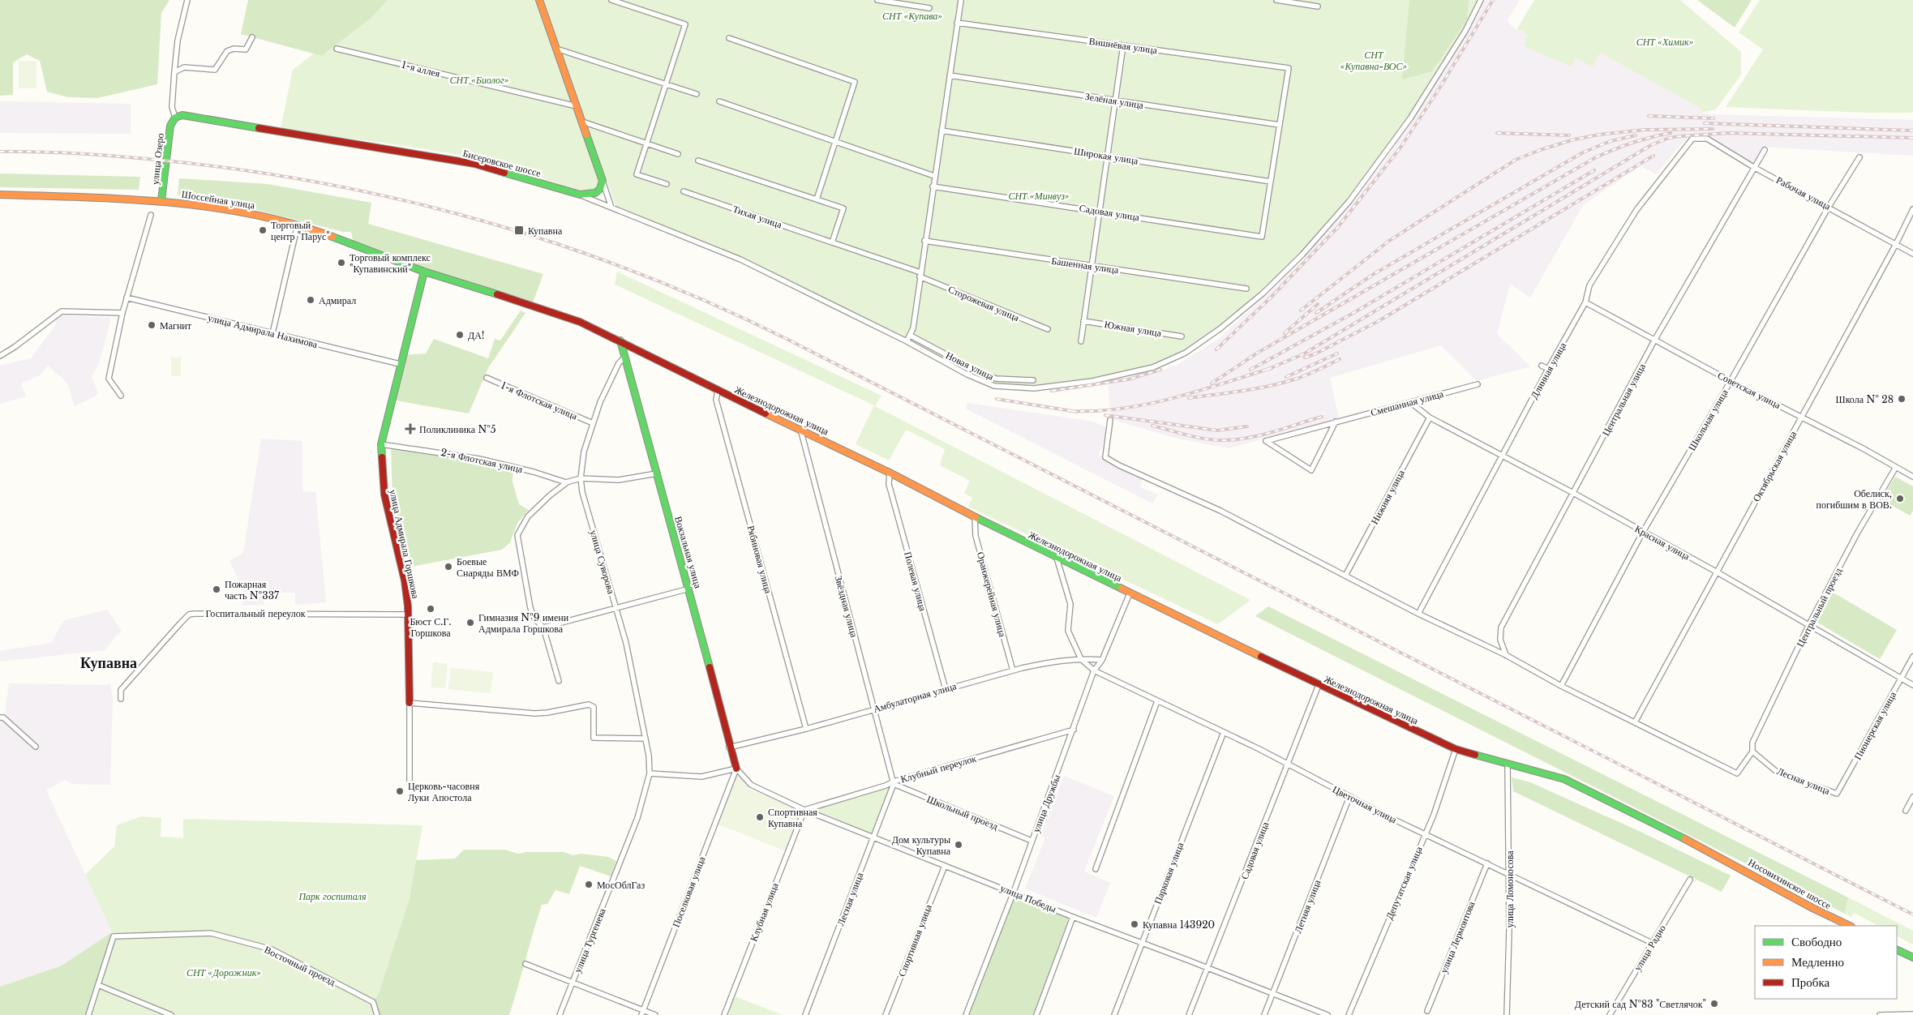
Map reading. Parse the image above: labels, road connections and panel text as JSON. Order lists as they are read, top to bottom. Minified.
{"streets":{"main road":["улица Озеро","Бисеровское шоссе","Шоссейная улица","Железнодорожная улица","улица Адмирала Горшкова","Вокзальная улица","Носовихинское шоссе"],"street":["Вишнёвая улица","1-я аллея","Зелёная улица","Широкая улица","Рабочая улица","Садовая улица","Тихая улица","Башенная улица","Сторожевая улица","Южная улица","улица Адмирала Нахимова","Новая улица","Длинная улица","Советская улица","Центральная улица","1-я Флотская улица","Смешанная улица","Школьная улица","2-я Флотская улица","Октябрьская улица","Нижняя улица","Красная улица","Рябиновая улица","улица Суворова","Полевая улица","Оранжерейная улица","Звёздная улица","Центральный проезд","Госпитальный переулок","Амбулаторная улица","Пионерская улица","Клубный переулок","Лесная улица","улица Дружбы","Цветочная улица","Школьный проезд","Парковая улица","Депутатская улица","улица Ломоносова","Поселковая улица","улица Победы","Летняя улица","Клубная улица","улица Лермонтова","улица Тургенева","Спортивная улица","улица Радио","Восточный проезд"]},"crossings":[["Вишнёвая улица","Зелёная улица"],["Широкая улица","Садовая улица"],["улица Озеро","Бисеровское шоссе"],["улица Озеро","Шоссейная улица"],["Рабочая улица","Длинная улица"],["Рабочая улица","Центральная улица"],["Рабочая улица","Школьная улица"],["Рабочая улица","Октябрьская улица"],["Шоссейная улица","Железнодорожная улица"],["Шоссейная улица","улица Адмирала Горшкова"],["Садовая улица","Железнодорожная улица"],["Садовая улица","Цветочная улица"],["Садовая улица","улица Победы"],["Тихая улица","Сторожевая улица"],["улица Адмирала Нахимова","улица Адмирала Горшкова"],["Длинная улица","Советская улица"],["Длинная улица","Красная улица"],["Советская улица","Центральная улица"],["Советская улица","Школьная улица"],["Советская улица","Октябрьская улица"],["Советская улица","Центральный проезд"],["Центральная улица","Красная улица"],["1-я Флотская улица","улица Суворова"],["Смешанная улица","Красная улица"],["Железнодорожная улица","улица Адмирала Горшкова"],["Железнодорожная улица","Вокзальная улица"],["Железнодорожная улица","Рябиновая улица"],["Железнодорожная улица","Полевая улица"],["Железнодорожная улица","Оранжерейная улица"],["Железнодорожная улица","Звёздная улица"],["Железнодорожная улица","улица Дружбы"],["Железнодорожная улица","Депутатская улица"],["Железнодорожная улица","Носовихинское шоссе"],["Железнодорожная улица","улица Ломоносова"],["Школьная улица","Красная улица"],["2-я Флотская улица","улица Адмирала Горшкова"],["Октябрьская улица","Красная улица"],["Нижняя улица","Красная улица"],["Красная улица","Центральный проезд"],["Красная улица","Пионерская улица"],["улица Адмирала Горшкова","Госпитальный переулок"],["Вокзальная улица","улица Суворова"],["Вокзальная улица","Амбулаторная улица"],["Вокзальная улица","Поселковая улица"],["Вокзальная улица","улица Победы"],["Рябиновая улица","Амбулаторная улица"],["улица Суворова","улица Тургенева"],["Полевая улица","Амбулаторная улица"],["Оранжерейная улица","Амбулаторная улица"],["Звёздная улица","Амбулаторная улица"],["Звёздная улица","Клубный переулок"],["Звёздная улица","Лесная улица"],["Звёздная улица","Школьный проезд"],["Центральный проезд","Лесная улица"],["Амбулаторная улица","улица Дружбы"],["Амбулаторная улица","Цветочная улица"],["Пионерская улица","Лесная улица"],["Клубный переулок","Лесная улица"],["Клубный переулок","улица Дружбы"],["Клубный переулок","Школьный проезд"],["Клубный переулок","улица Победы"],["Клубный переулок","Клубная улица"],["Лесная улица","Школьный проезд"],["Лесная улица","улица Победы"],["улица Дружбы","Цветочная улица"],["улица Дружбы","Школьный проезд"],["улица Дружбы","улица Победы"],["Цветочная улица","Парковая улица"],["Цветочная улица","Депутатская улица"],["Цветочная улица","улица Ломоносова"],["Цветочная улица","Летняя улица"],["Цветочная улица","улица Лермонтова"],["Цветочная улица","улица Радио"],["Парковая улица","улица Победы"],["Поселковая улица","улица Победы"],["улица Победы","Летняя улица"],["улица Победы","Клубная улица"],["улица Победы","Спортивная улица"]],"districts":["Купавна"],"parks":["СНТ «Купава»","СНТ «Химик»","СНТ «Купавна-ВОС»","СНТ «Биолог»","СНТ «Минвуз»","Парк госпиталя","СНТ «Дорожник»"],"places":{"other":["Торговый центр \"Парус\"","Торговый комплекс \"Купавинский\"","Адмирал","Магнит","ДА!","Школа № 28","Обелиск, погибшим в ВОВ.","Боевые Снаряды ВМФ","Пожарная часть №337","Бюст С.Г. Горшкова","Гимназия №9 имени Адмирала Горшкова","Церковь-часовня Луки Апостола","Спортивная Купавна","Дом культуры Купавна","МосОблГаз","Купавна 143920","Детский сад №83 \"Светлячок\""],"transit":["Купавна"],"health":["Поликлиника №5"]},"legend":["Свободно","Медленно","Пробка"]}
